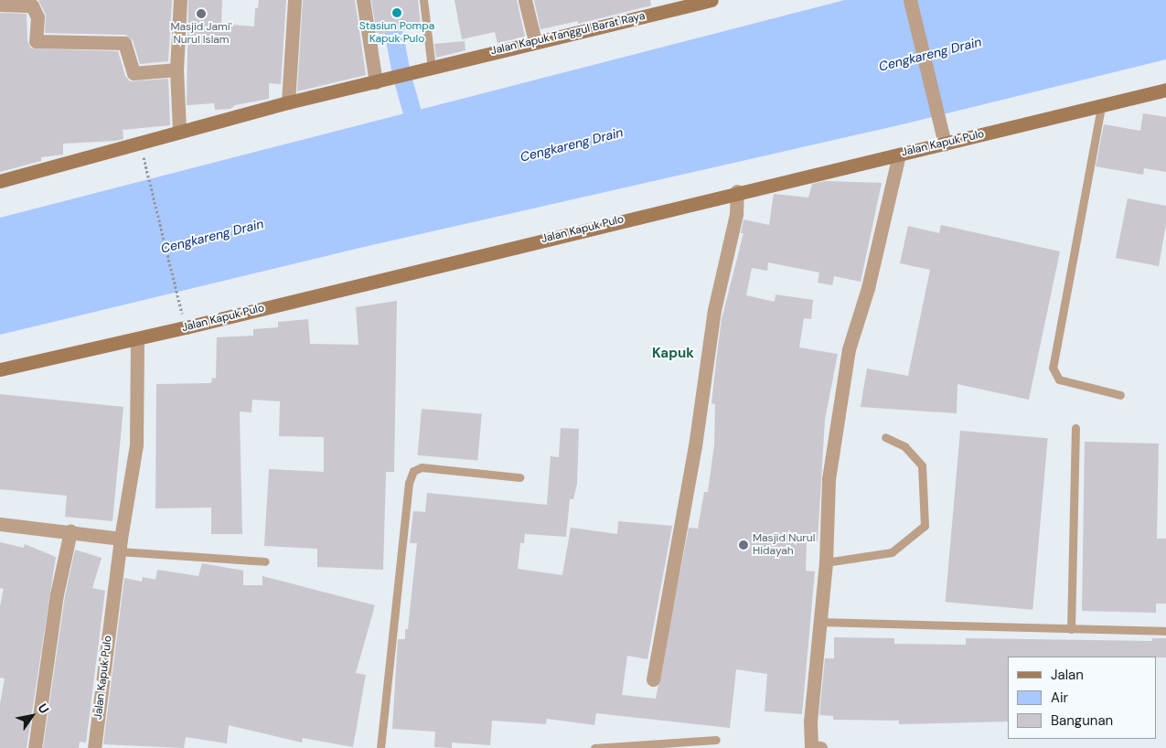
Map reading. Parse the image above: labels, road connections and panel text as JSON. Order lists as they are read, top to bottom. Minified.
{"streets":{"main road":["Jalan Kapuk Tanggul Barat Raya","Jalan Kapuk Pulo"]},"districts":["Kapuk"],"water":["Cengkareng Drain"],"places":["Stasiun Pompa Kapuk Pulo","Masjid Jami' Nurul Islam","Masjid Nurul Hidayah"],"legend":["Jalan","Air","Bangunan"],"north":"top right"}
